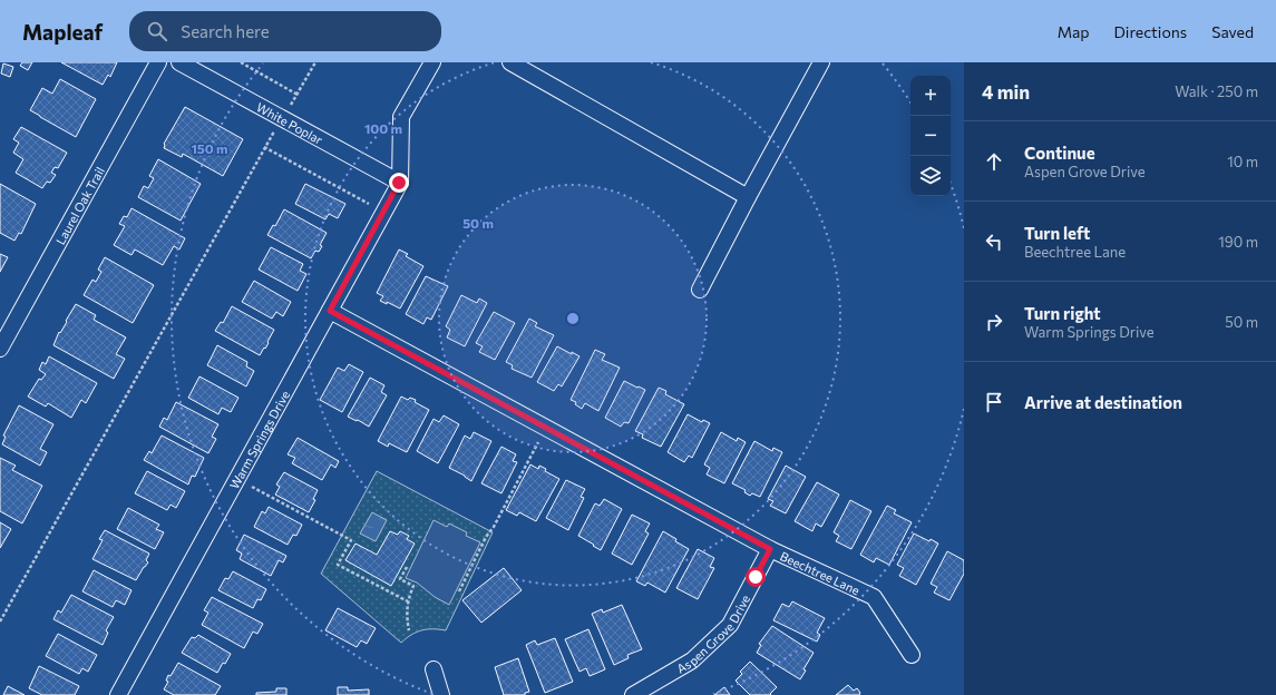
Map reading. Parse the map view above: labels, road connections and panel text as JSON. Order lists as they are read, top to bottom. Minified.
{"streets":{"street":["White Poplar","Laurel Oak Trail","Warm Springs Drive","Beechtree Lane","Aspen Grove Drive"]},"crossings":[["White Poplar","Warm Springs Drive"],["Warm Springs Drive","Beechtree Lane"],["Beechtree Lane","Aspen Grove Drive"]],"page":{"header":"Mapleaf","search":"Search here","nav":["Map","Directions","Saved"],"heading":["4 min","Walk · 250 m"],"map_buttons":["+","−"],"list":[["Continue","Aspen Grove Drive","10 m"],["Turn left","Beechtree Lane","190 m"],["Turn right","Warm Springs Drive","50 m"],"Arrive at destination"]},"rings":["100 m","150 m","50 m"]}
